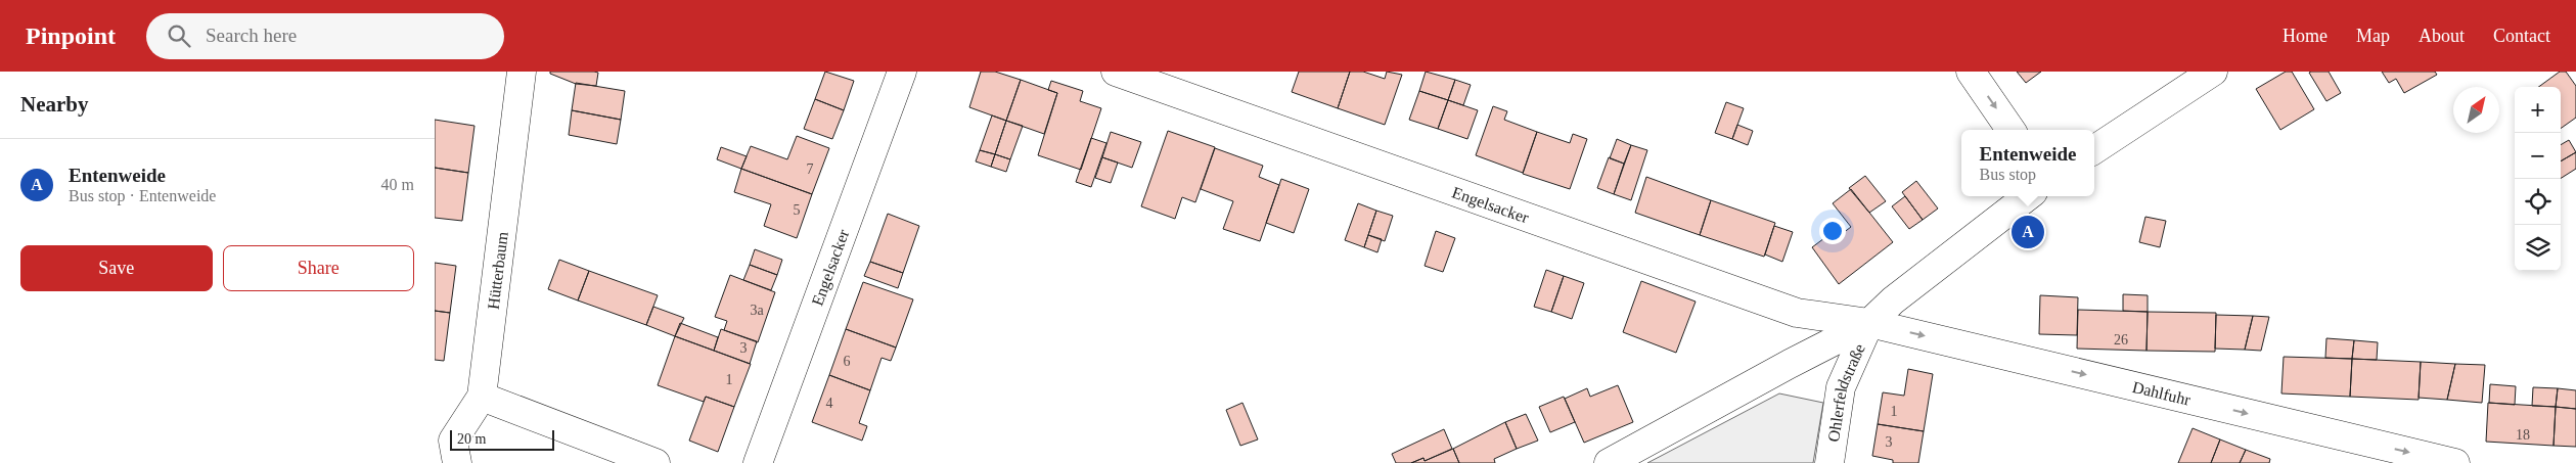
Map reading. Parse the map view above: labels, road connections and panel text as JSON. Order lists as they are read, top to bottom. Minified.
{"streets":{"street":["Engelsacker","Hütterbaum","Ohlerfeldstraße","Dahlfuhr"]},"crossings":[["Engelsacker","Ohlerfeldstraße"],["Engelsacker","Dahlfuhr"],["Ohlerfeldstraße","Dahlfuhr"]],"one_way":["Dahlfuhr"],"house_numbers":["7","5","3a","26","3","6","1","4","1","18","3"],"scale_bar":"20 m","north":"top right","page":{"header":"Pinpoint","search":"Search here","nav":["Home","Map","About","Contact"],"heading":"Nearby","map_buttons":["+","−"],"popup":["Entenweide","Bus stop"],"list":[{"mark":"A","name":"Entenweide","note":"Bus stop · Entenweide","value":"40 m"}],"pins":"A","buttons":["Save","Share"],"scale":"20 m"}}
